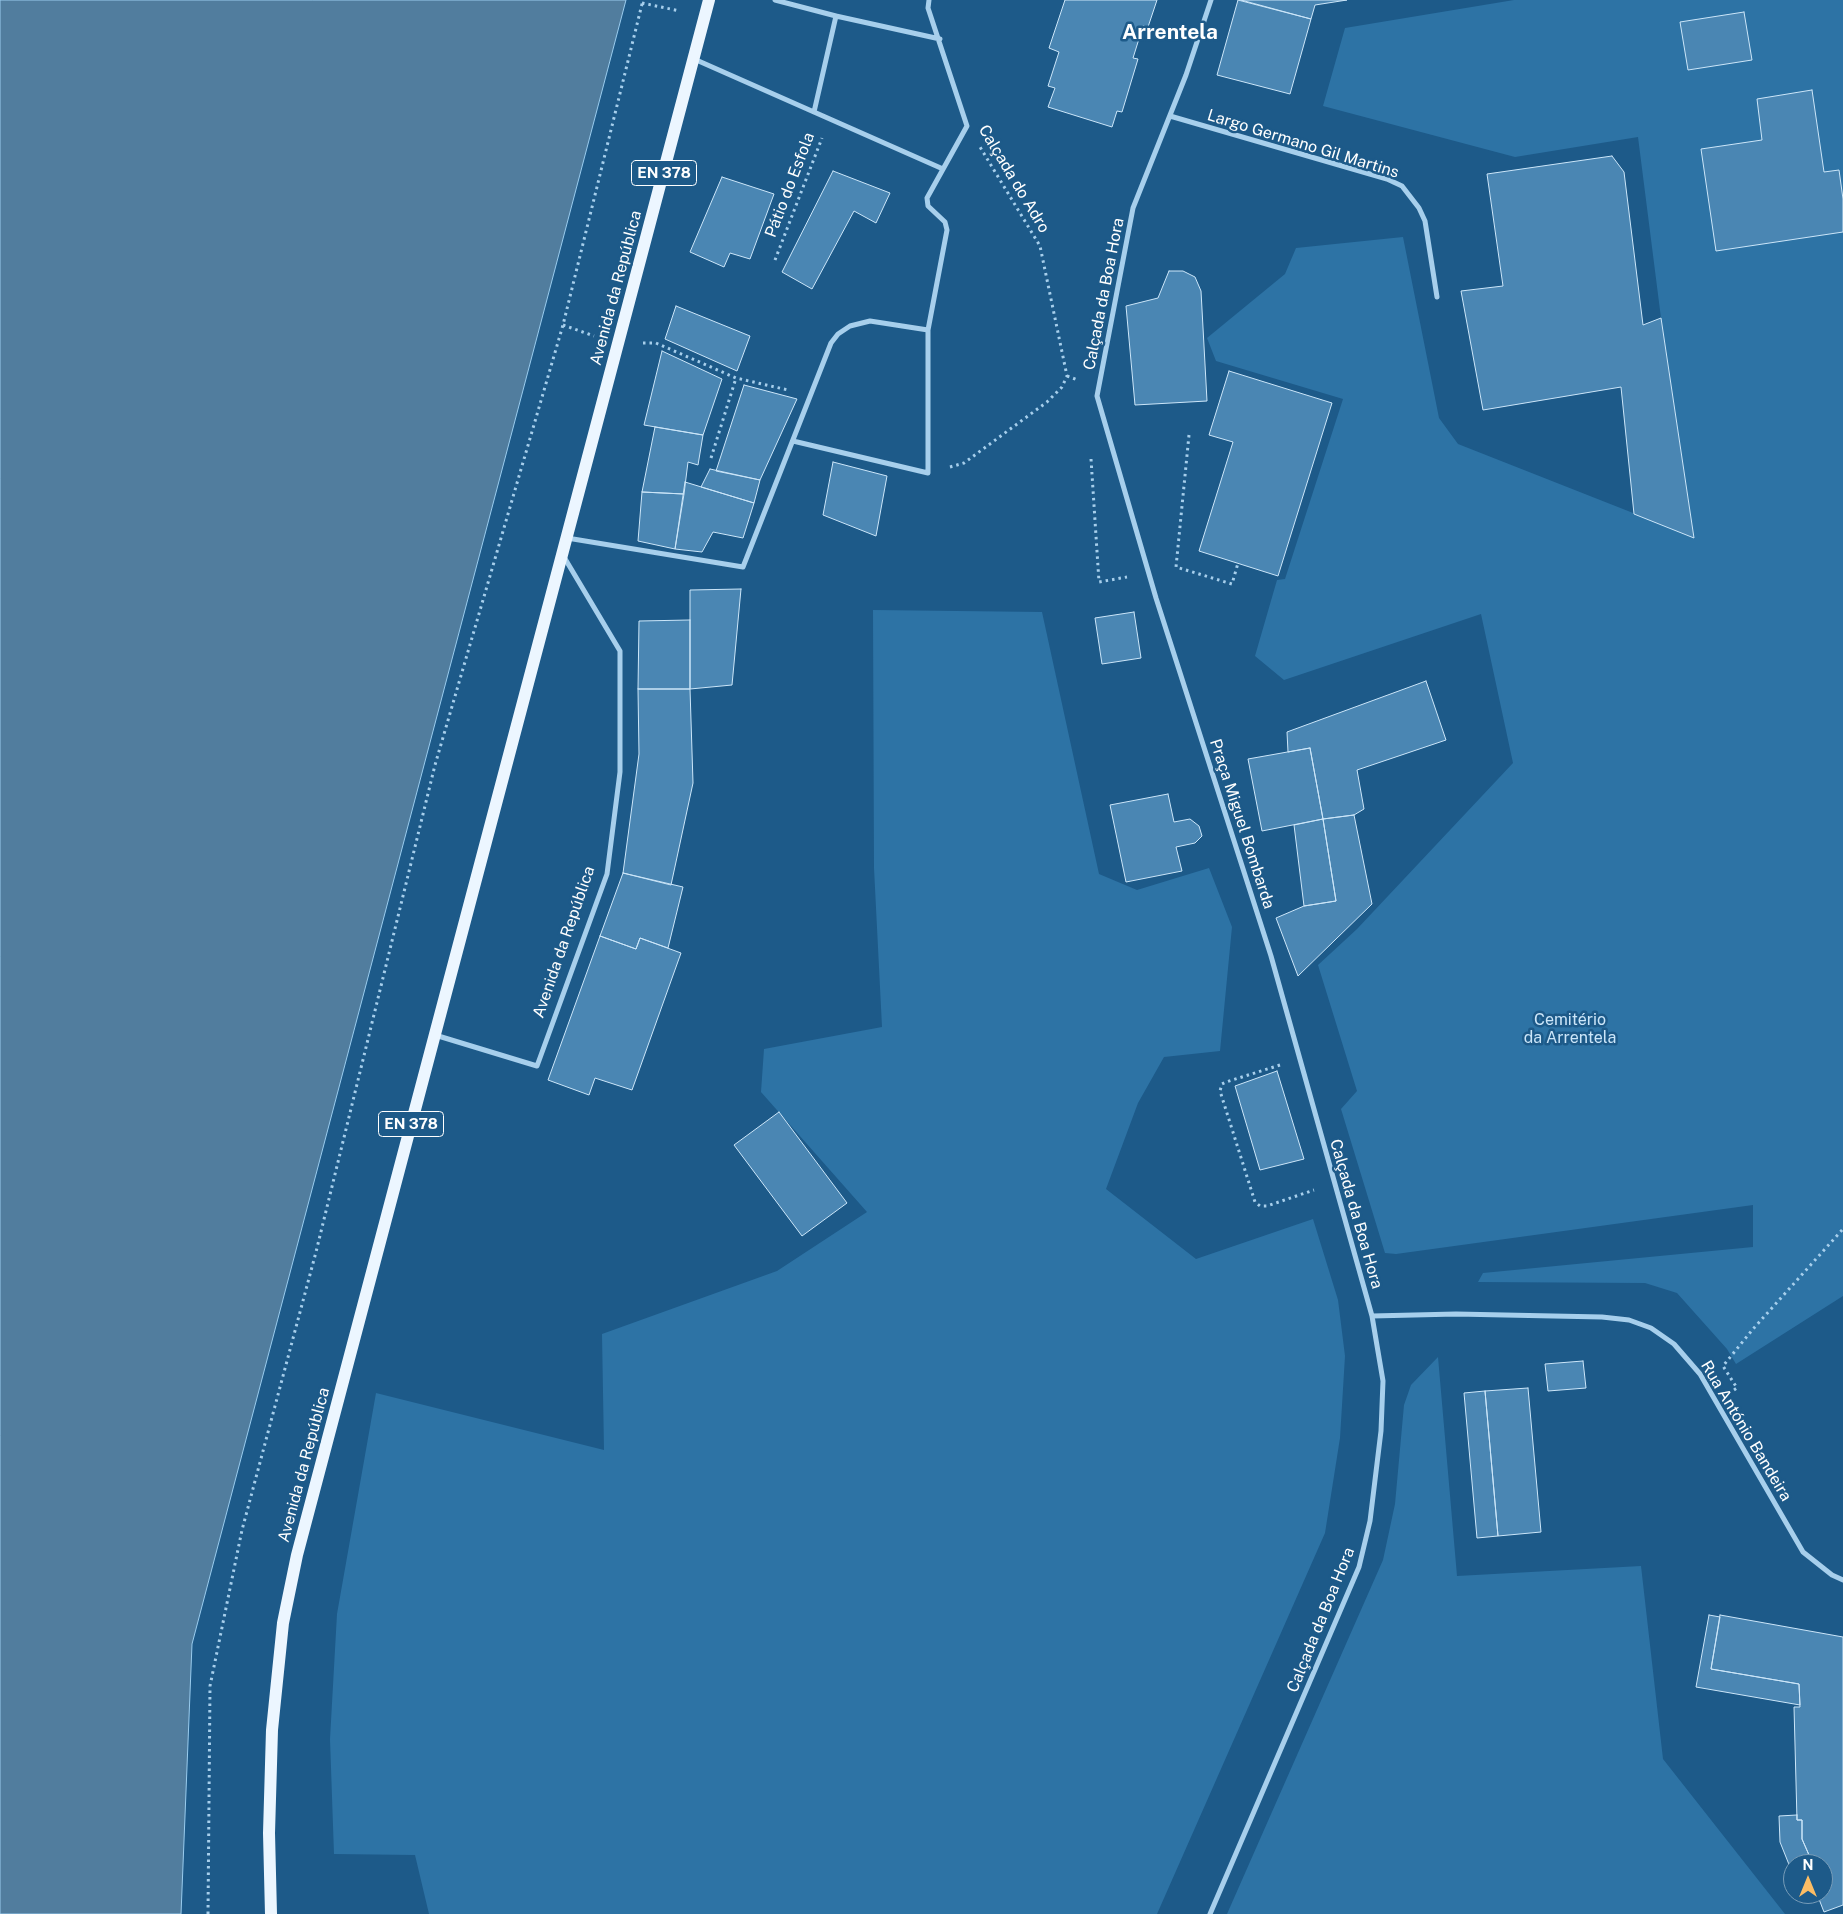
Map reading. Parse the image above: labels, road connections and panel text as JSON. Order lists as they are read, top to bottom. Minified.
{"streets":{"main road":["EN 378","Avenida da República"],"street":["Largo Germano Gil Martins","Calçada do Adro","Calçada da Boa Hora","Praça Miguel Bombarda","Rua António Bandeira"],"path":["Pátio do Esfola"]},"crossings":[["Largo Germano Gil Martins","Calçada da Boa Hora"],["Calçada da Boa Hora","Praça Miguel Bombarda"],["Calçada da Boa Hora","Rua António Bandeira"]],"districts":["Arrentela"],"parks":["Cemitério da Arrentela"],"north":"top"}
